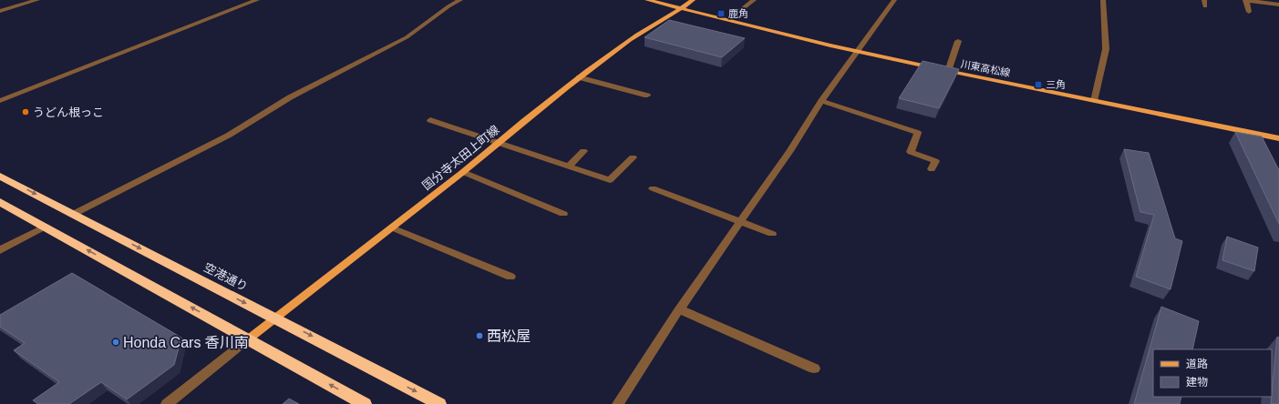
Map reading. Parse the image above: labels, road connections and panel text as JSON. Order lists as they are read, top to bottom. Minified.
{"streets":{"highway":["空港通り"],"main road":["川東高松線","国分寺太田上町線"]},"crossings":[["川東高松線","国分寺太田上町線"],["国分寺太田上町線","空港通り"]],"places":{"transit":["鹿角","三角"],"other":["うどん根っこ","西松屋","Honda Cars 香川南"]},"legend":["道路","建物"]}
